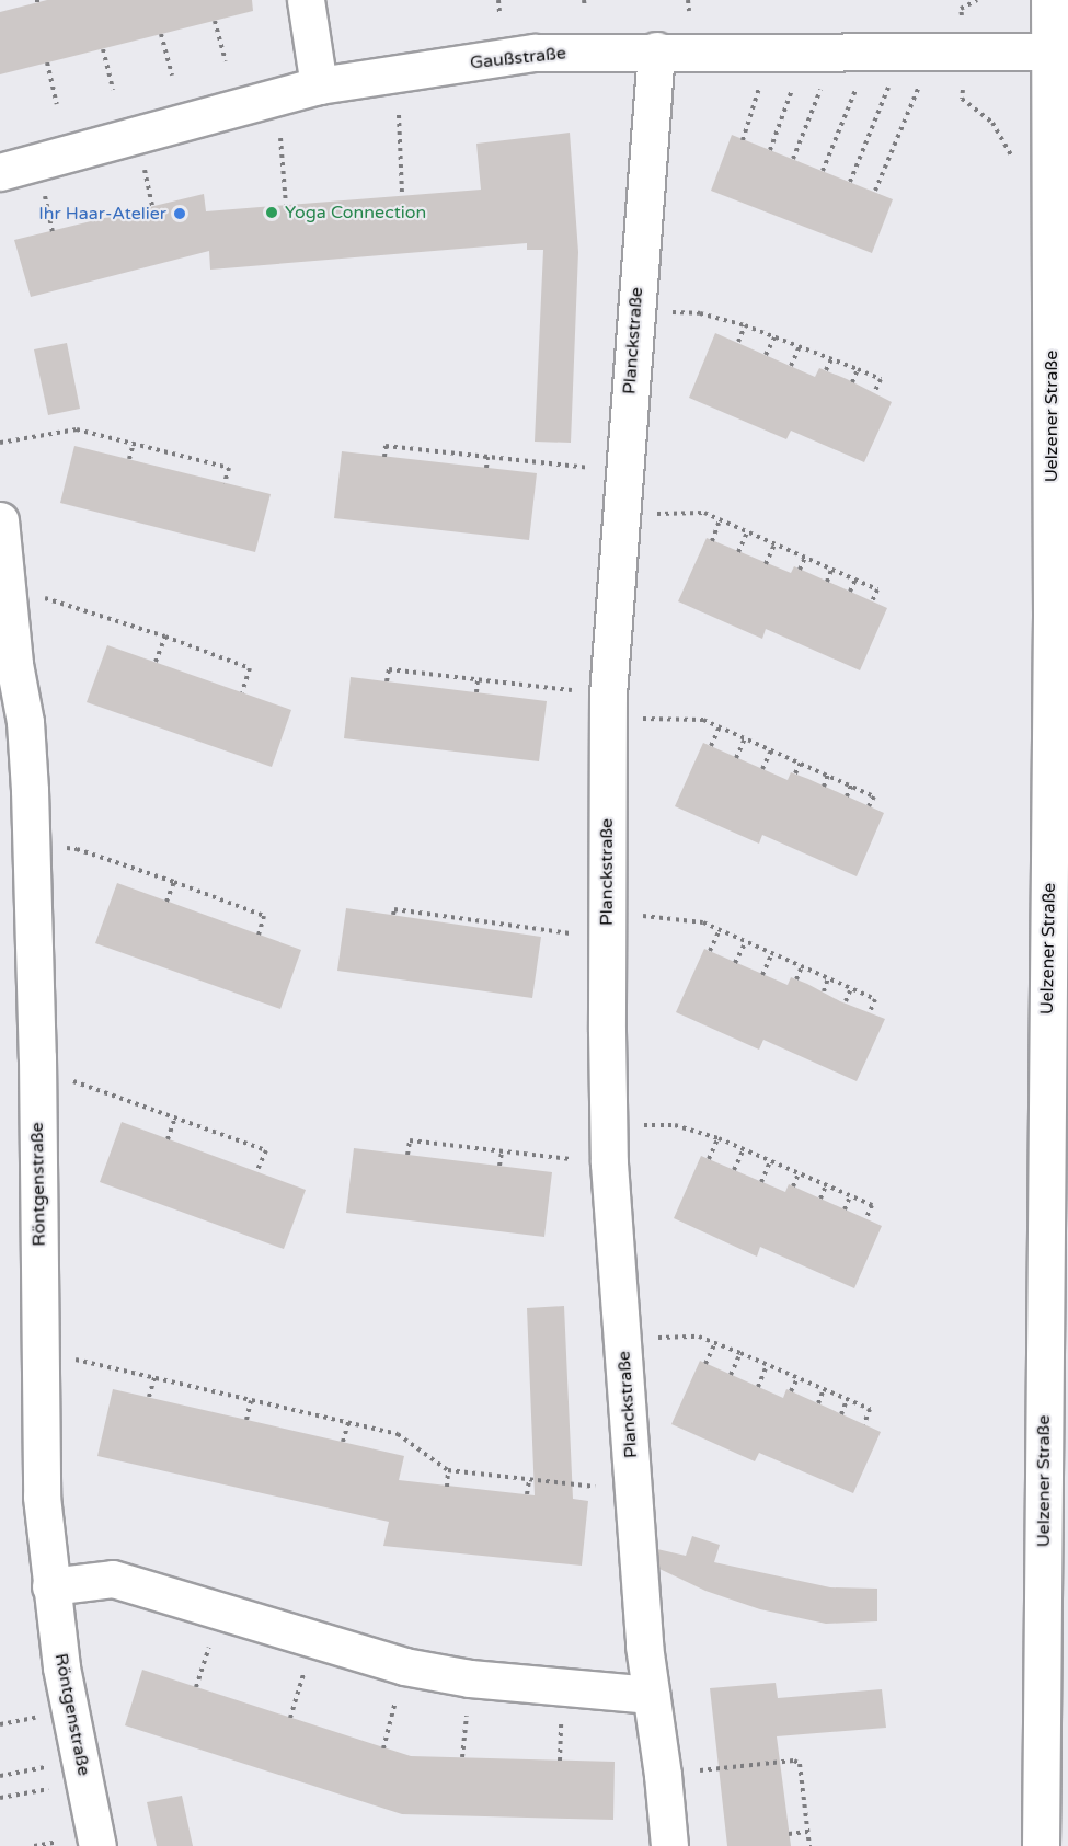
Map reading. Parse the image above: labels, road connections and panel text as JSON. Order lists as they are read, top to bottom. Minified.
{"streets":{"street":["Gaußstraße","Planckstraße","Uelzener Straße","Röntgenstraße"]},"crossings":[["Gaußstraße","Planckstraße"],["Gaußstraße","Uelzener Straße"]],"places":["Yoga Connection","Ihr Haar-Atelier"]}
